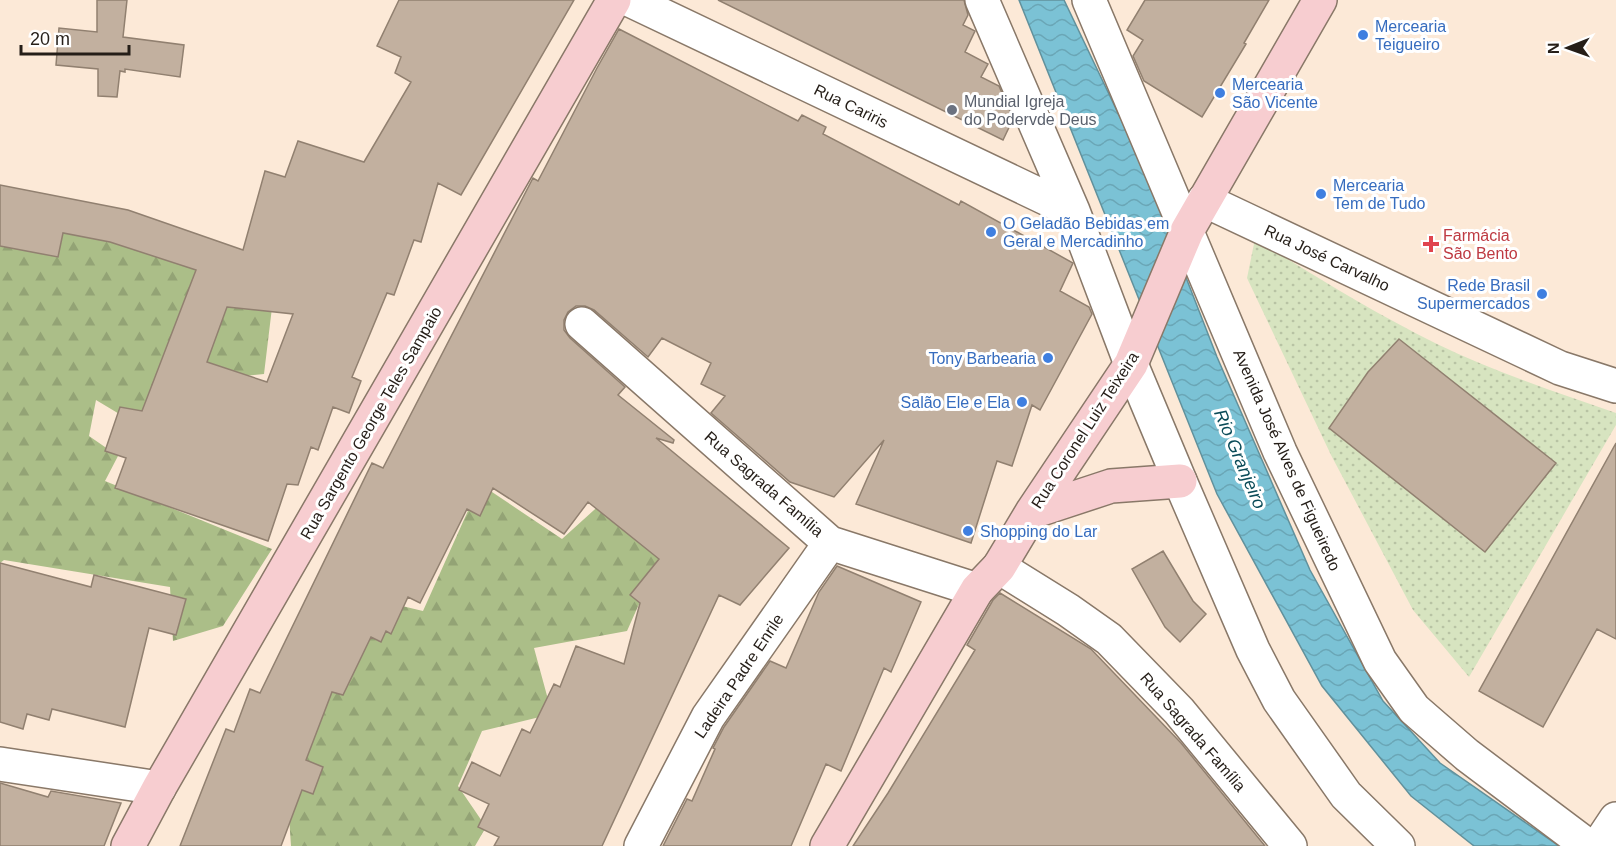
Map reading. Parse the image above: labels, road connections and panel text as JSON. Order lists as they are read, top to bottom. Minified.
{"streets":{"main road":["Rua Sargento George Teles Sampaio","Rua Coronel Luiz Teixeira"],"street":["Rua Cariris","Rua José Carvalho","Avenida José Alves de Figueiredo","Rua Sagrada Família","Ladeira Padre Enrile"]},"crossings":[["Rua José Carvalho","Rua Coronel Luiz Teixeira"],["Rua Coronel Luiz Teixeira","Avenida José Alves de Figueiredo"],["Rua Coronel Luiz Teixeira","Rua Sagrada Família"],["Rua Sagrada Família","Ladeira Padre Enrile"]],"water":["Rio Granjeiro"],"places":{"other":["Mercearia Teigueiro","Mercearia São Vicente","Mundial Igreja do Podervde Deus","Mercearia Tem de Tudo","O Geladão Bebidas em Geral e Mercadinho","Rede Brasil Supermercados","Tony Barbearia","Salão Ele e Ela","Shopping do Lar"],"health":["Farmácia São Bento"]},"scale_bar":"20 m","north":"left"}
